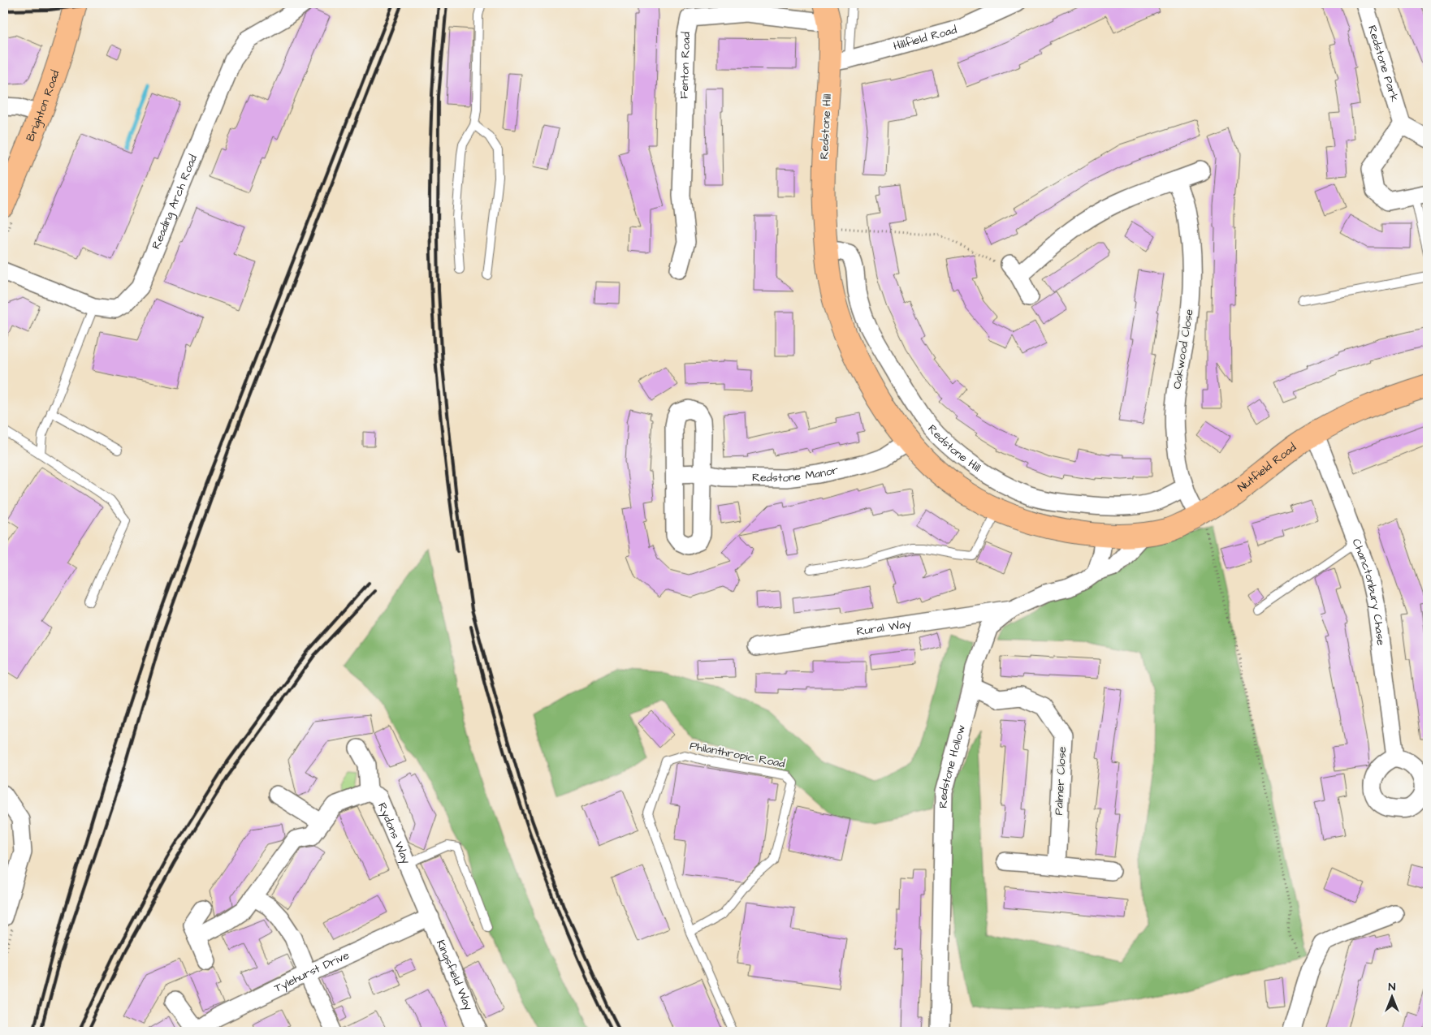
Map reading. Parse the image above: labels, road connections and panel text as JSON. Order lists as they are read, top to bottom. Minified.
{"streets":{"main road":["Brighton Road","Redstone Hill","Nutfield Road"],"street":["Hillfield Road","Redstone Park","Fenton Road","Reading Arch Road","Oakwood Close","Redstone Manor","Chanctonbury Chase","Rural Way","Redstone Hollow","Palmer Close","Rydons Way","Tylehurst Drive","Kingsfield Way"],"lane":["Philanthropic Road"]},"crossings":[["Hillfield Road","Redstone Hill"],["Fenton Road","Redstone Hill"],["Redstone Hill","Oakwood Close"],["Redstone Hill","Nutfield Road"],["Redstone Hill","Redstone Manor"],["Oakwood Close","Nutfield Road"],["Nutfield Road","Chanctonbury Chase"],["Nutfield Road","Redstone Hollow"],["Rural Way","Redstone Hollow"],["Redstone Hollow","Palmer Close"],["Rydons Way","Tylehurst Drive"],["Rydons Way","Kingsfield Way"],["Tylehurst Drive","Kingsfield Way"]],"north":"top"}
